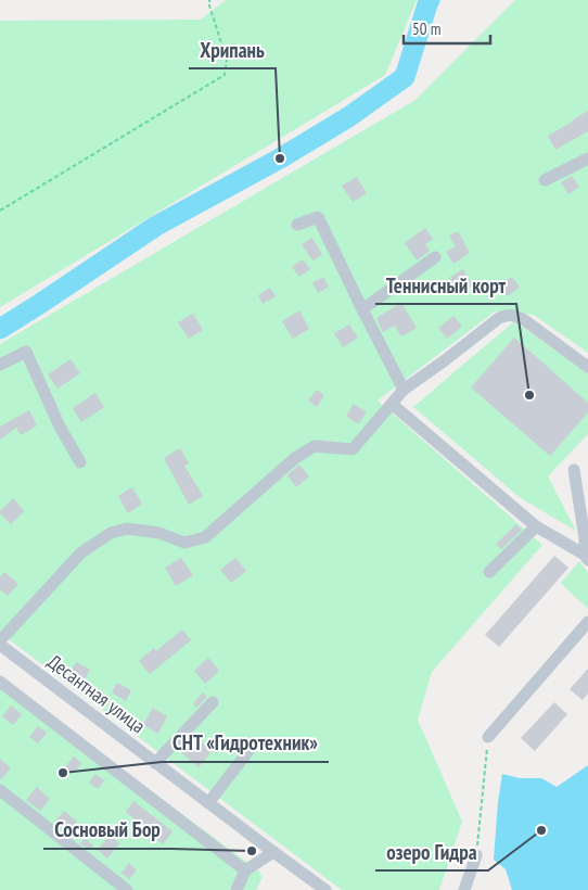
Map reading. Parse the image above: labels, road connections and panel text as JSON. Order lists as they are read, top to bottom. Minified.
{"streets":{"street":["Десантная улица"]},"places":["Хрипань","Теннисный корт","СНТ «Гидротехник»","озеро Гидра","Сосновый Бор"],"scale_bar":"50 m"}
